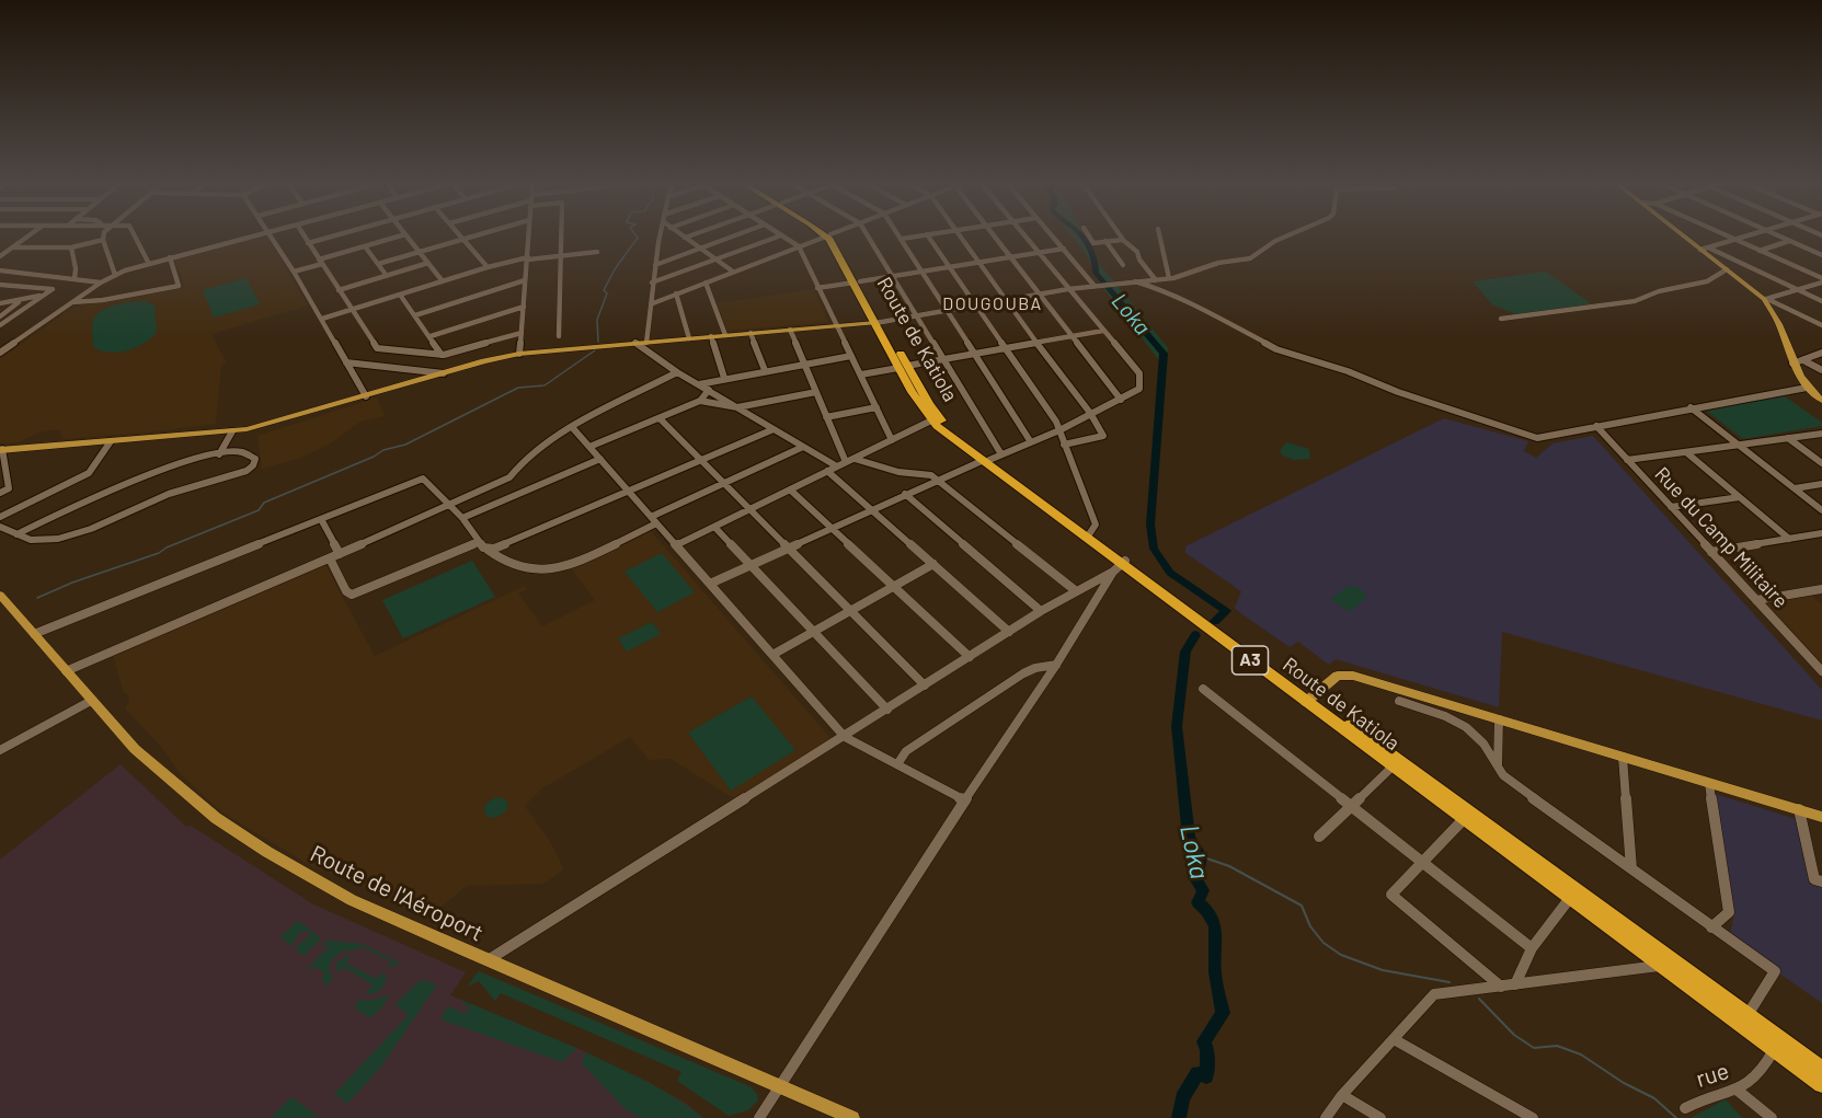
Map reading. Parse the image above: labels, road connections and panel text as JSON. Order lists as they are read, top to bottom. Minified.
{"streets":{"highway":["Route de Katiola","A3"],"main road":["Route de l'Aéroport"],"street":["Rue du Camp Militaire","rue"]},"crossings":[["Route de Katiola","rue"]],"districts":["DOUGOUBA"],"water":["Loka"]}
